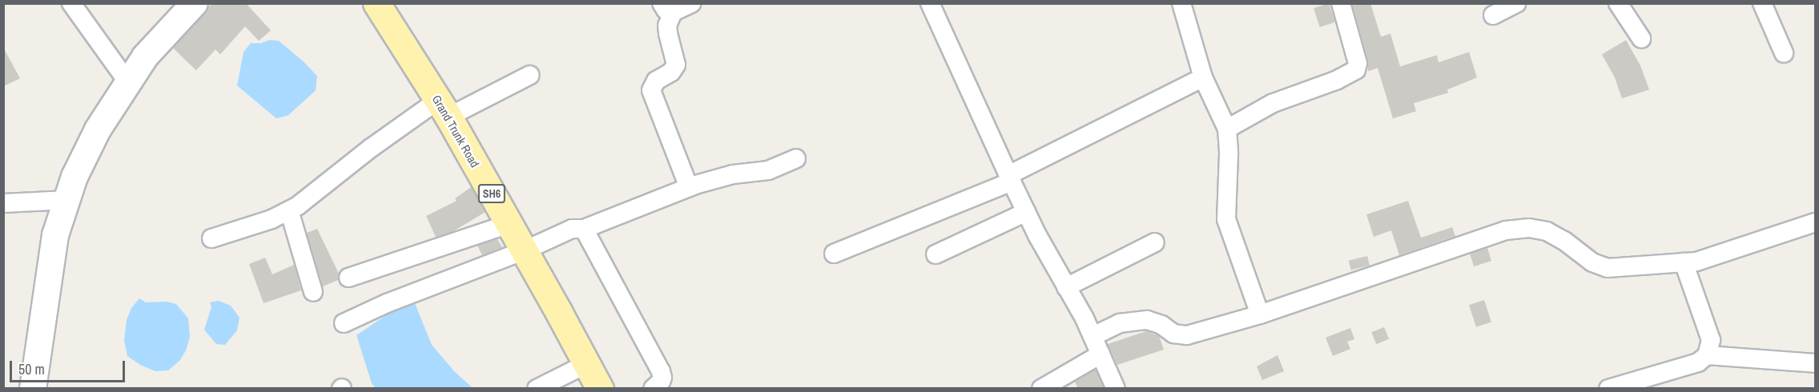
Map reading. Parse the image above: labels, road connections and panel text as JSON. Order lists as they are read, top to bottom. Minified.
{"streets":{"main road":["Grand Trunk Road","SH6"]},"scale_bar":"50 m"}
